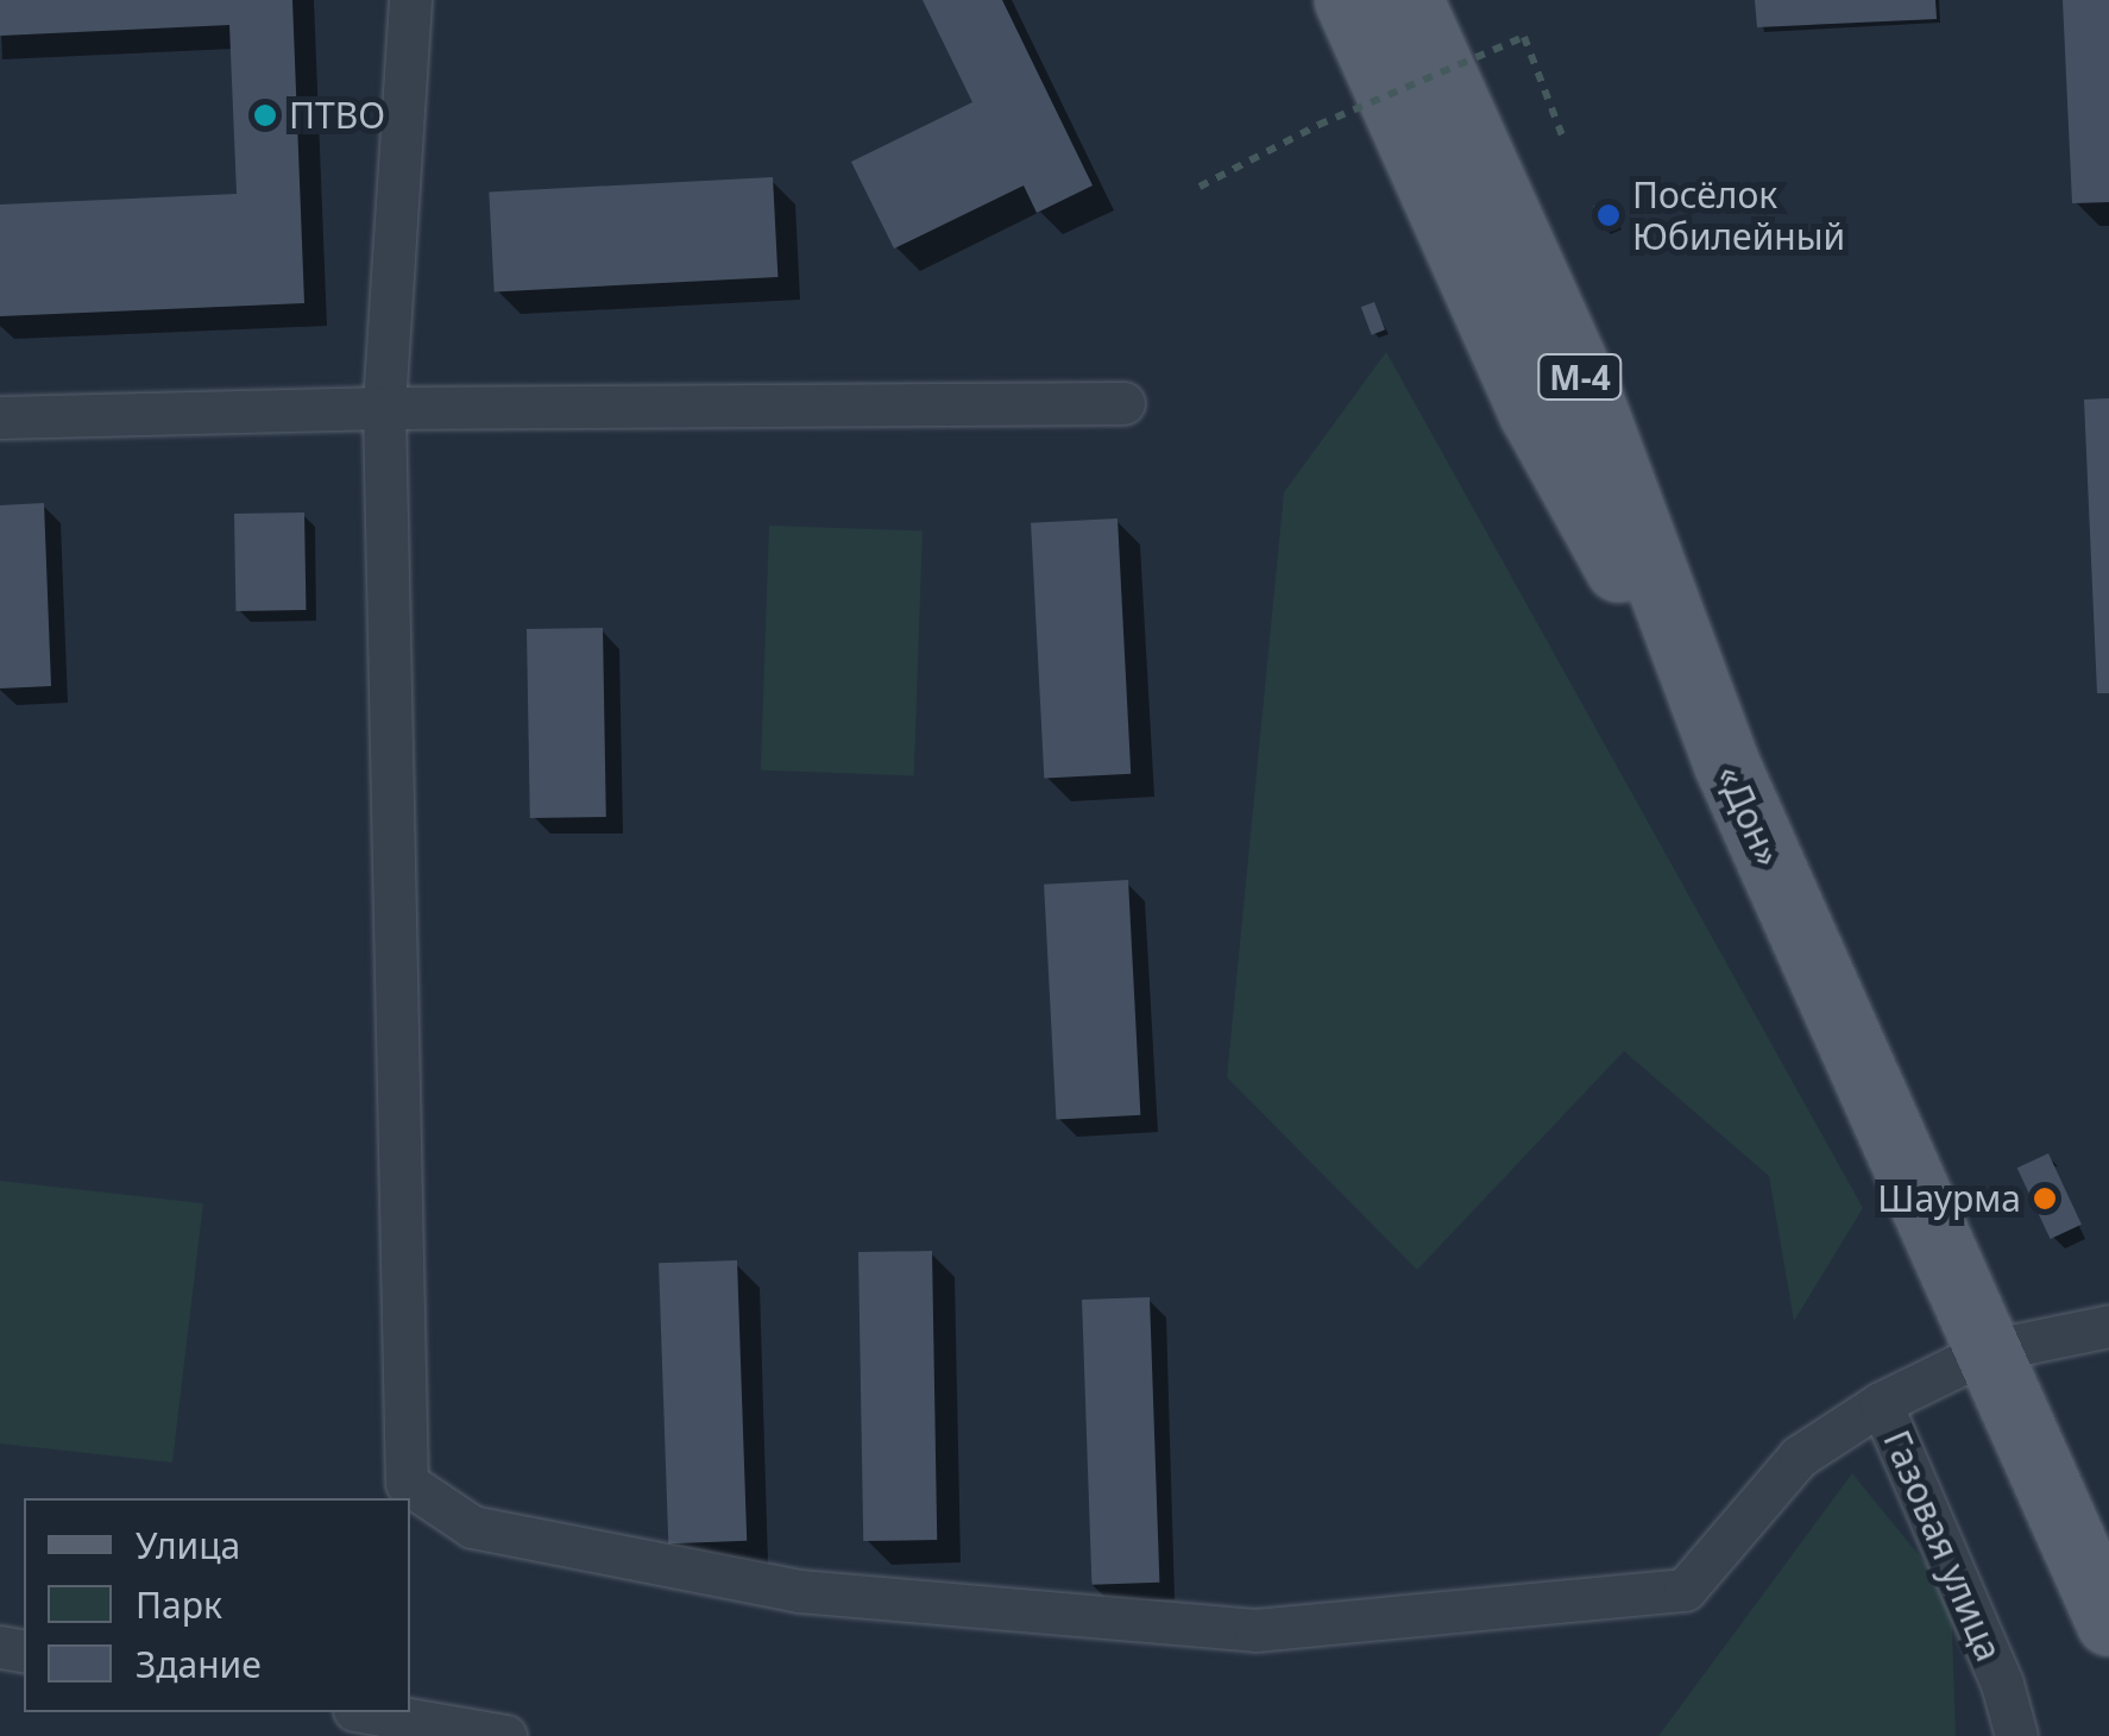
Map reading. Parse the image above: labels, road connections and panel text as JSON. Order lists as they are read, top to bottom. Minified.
{"streets":{"main road":["М-4","«Дон»"],"street":["Газовая улица"]},"crossings":[["«Дон»","Газовая улица"]],"places":["ПТВО","Посёлок Юбилейный","Шаурма"],"legend":["Улица","Парк","Здание"]}
